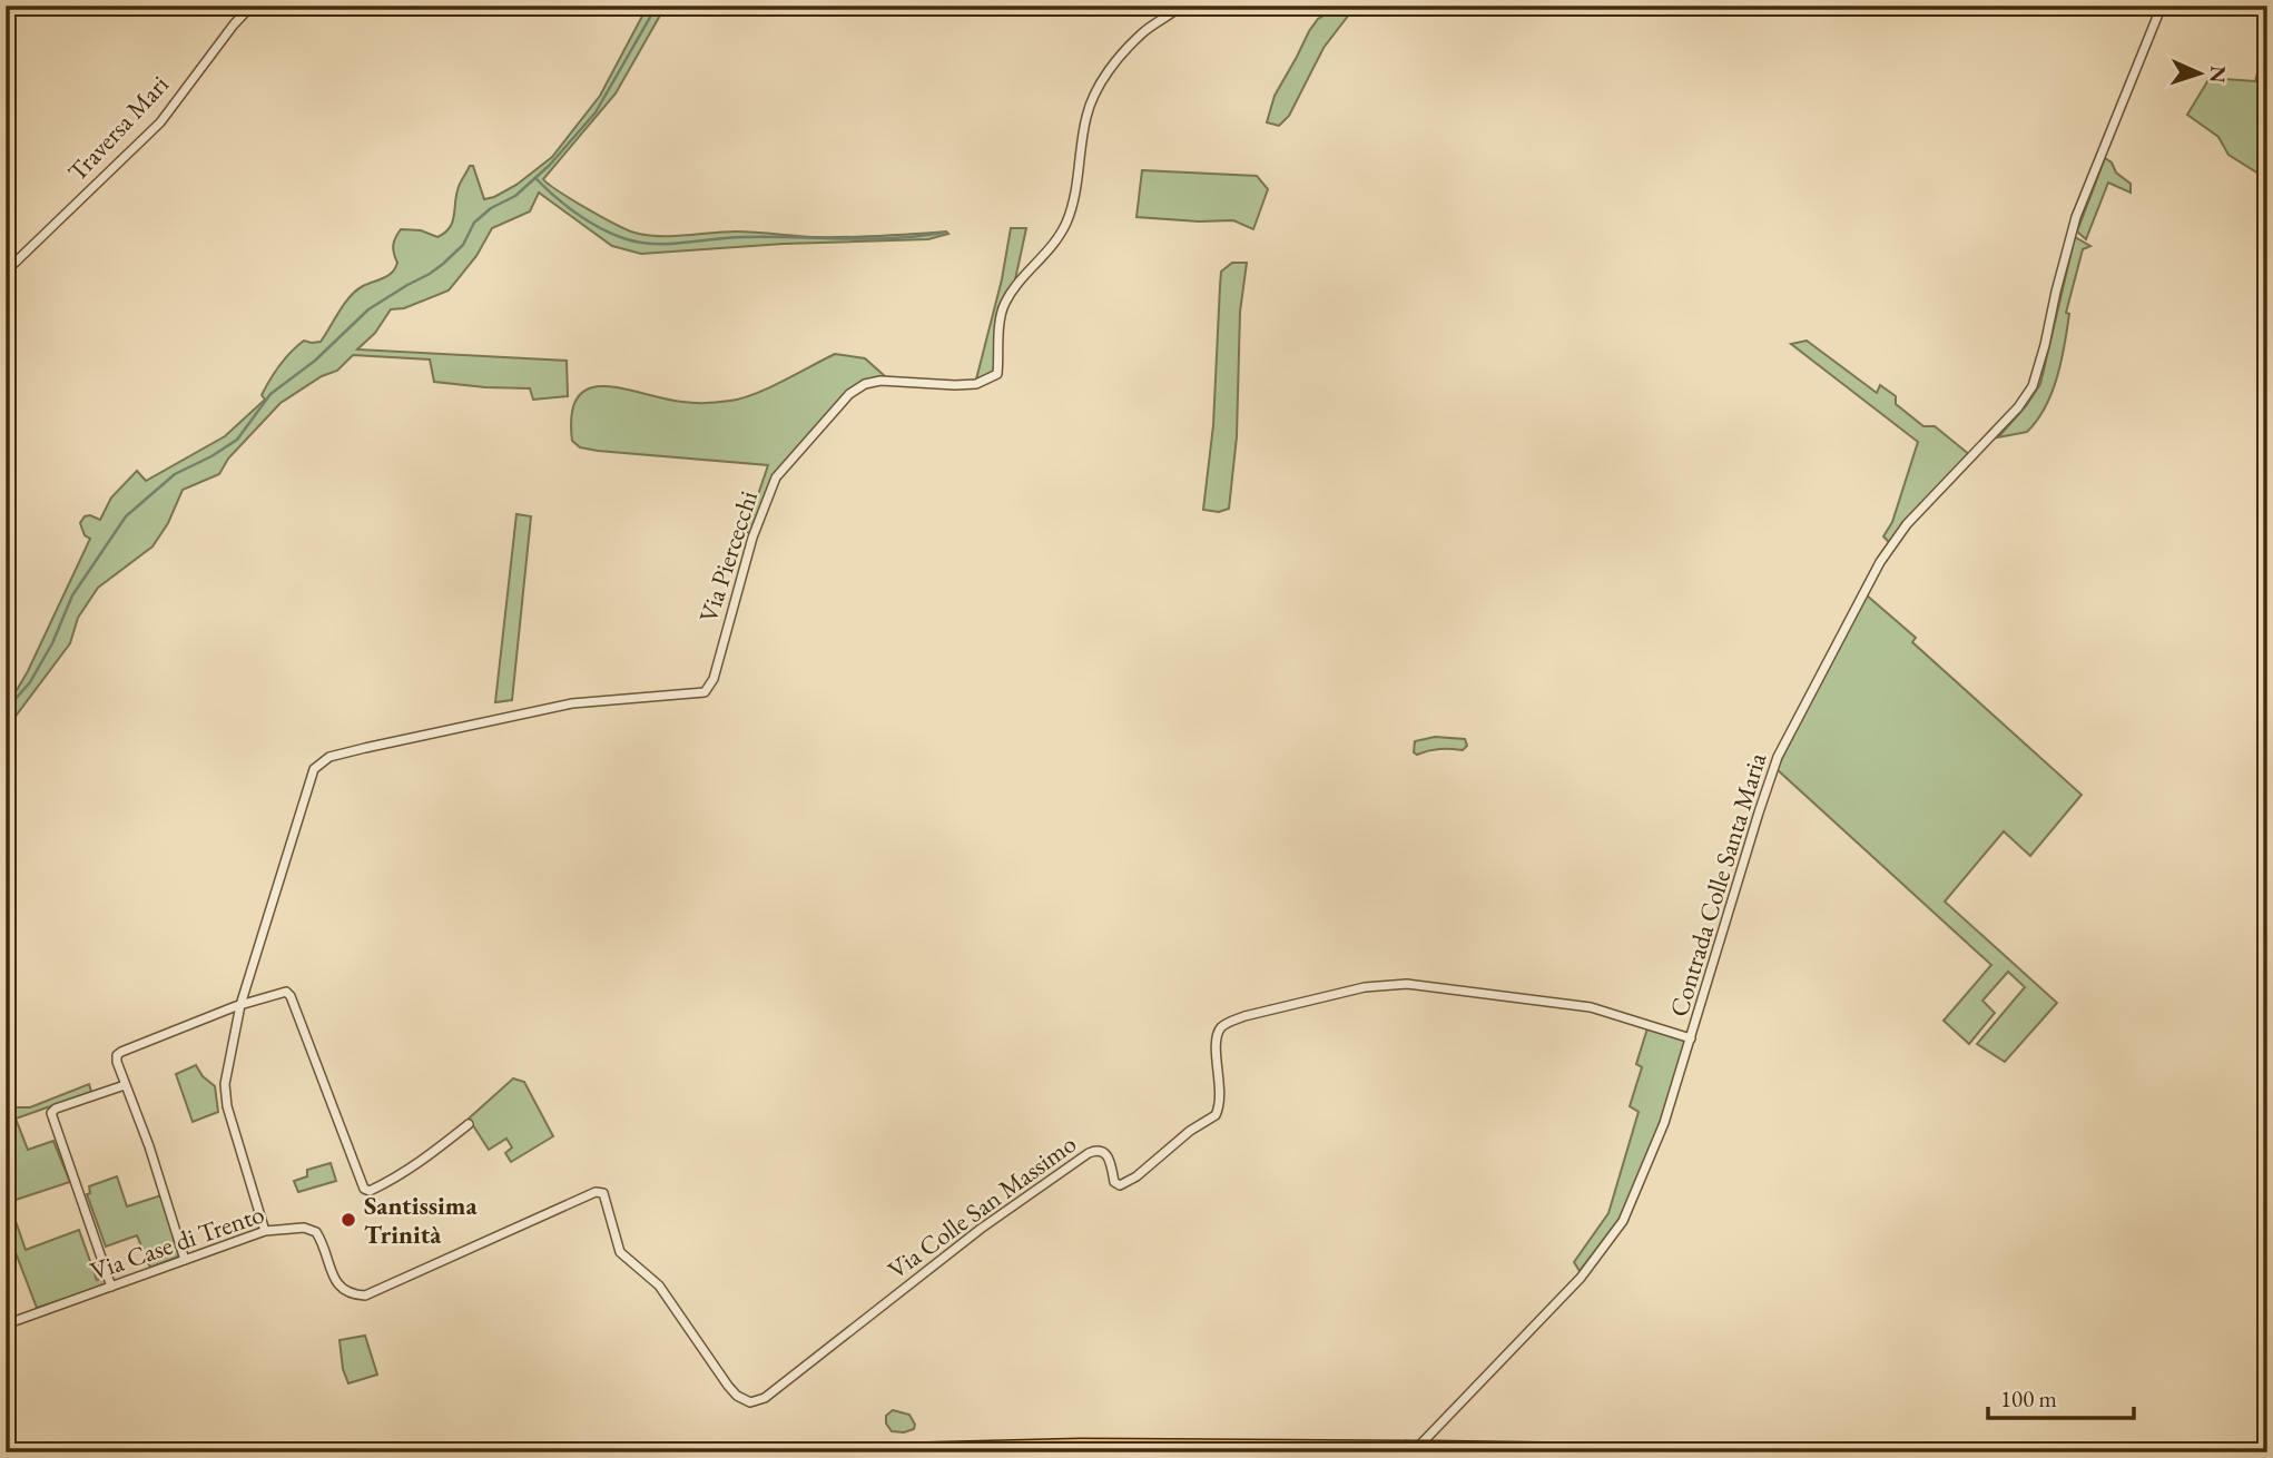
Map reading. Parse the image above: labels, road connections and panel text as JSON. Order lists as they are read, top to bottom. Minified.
{"streets":{"street":["Traversa Mari","Via Piercecchi","Contrada Colle Santa Maria","Via Colle San Massimo","Via Case di Trento"]},"crossings":[["Via Piercecchi","Via Case di Trento"],["Contrada Colle Santa Maria","Via Colle San Massimo"],["Via Colle San Massimo","Via Case di Trento"]],"places":["Santissima Trinità"],"scale_bar":"100 m","north":"right"}
